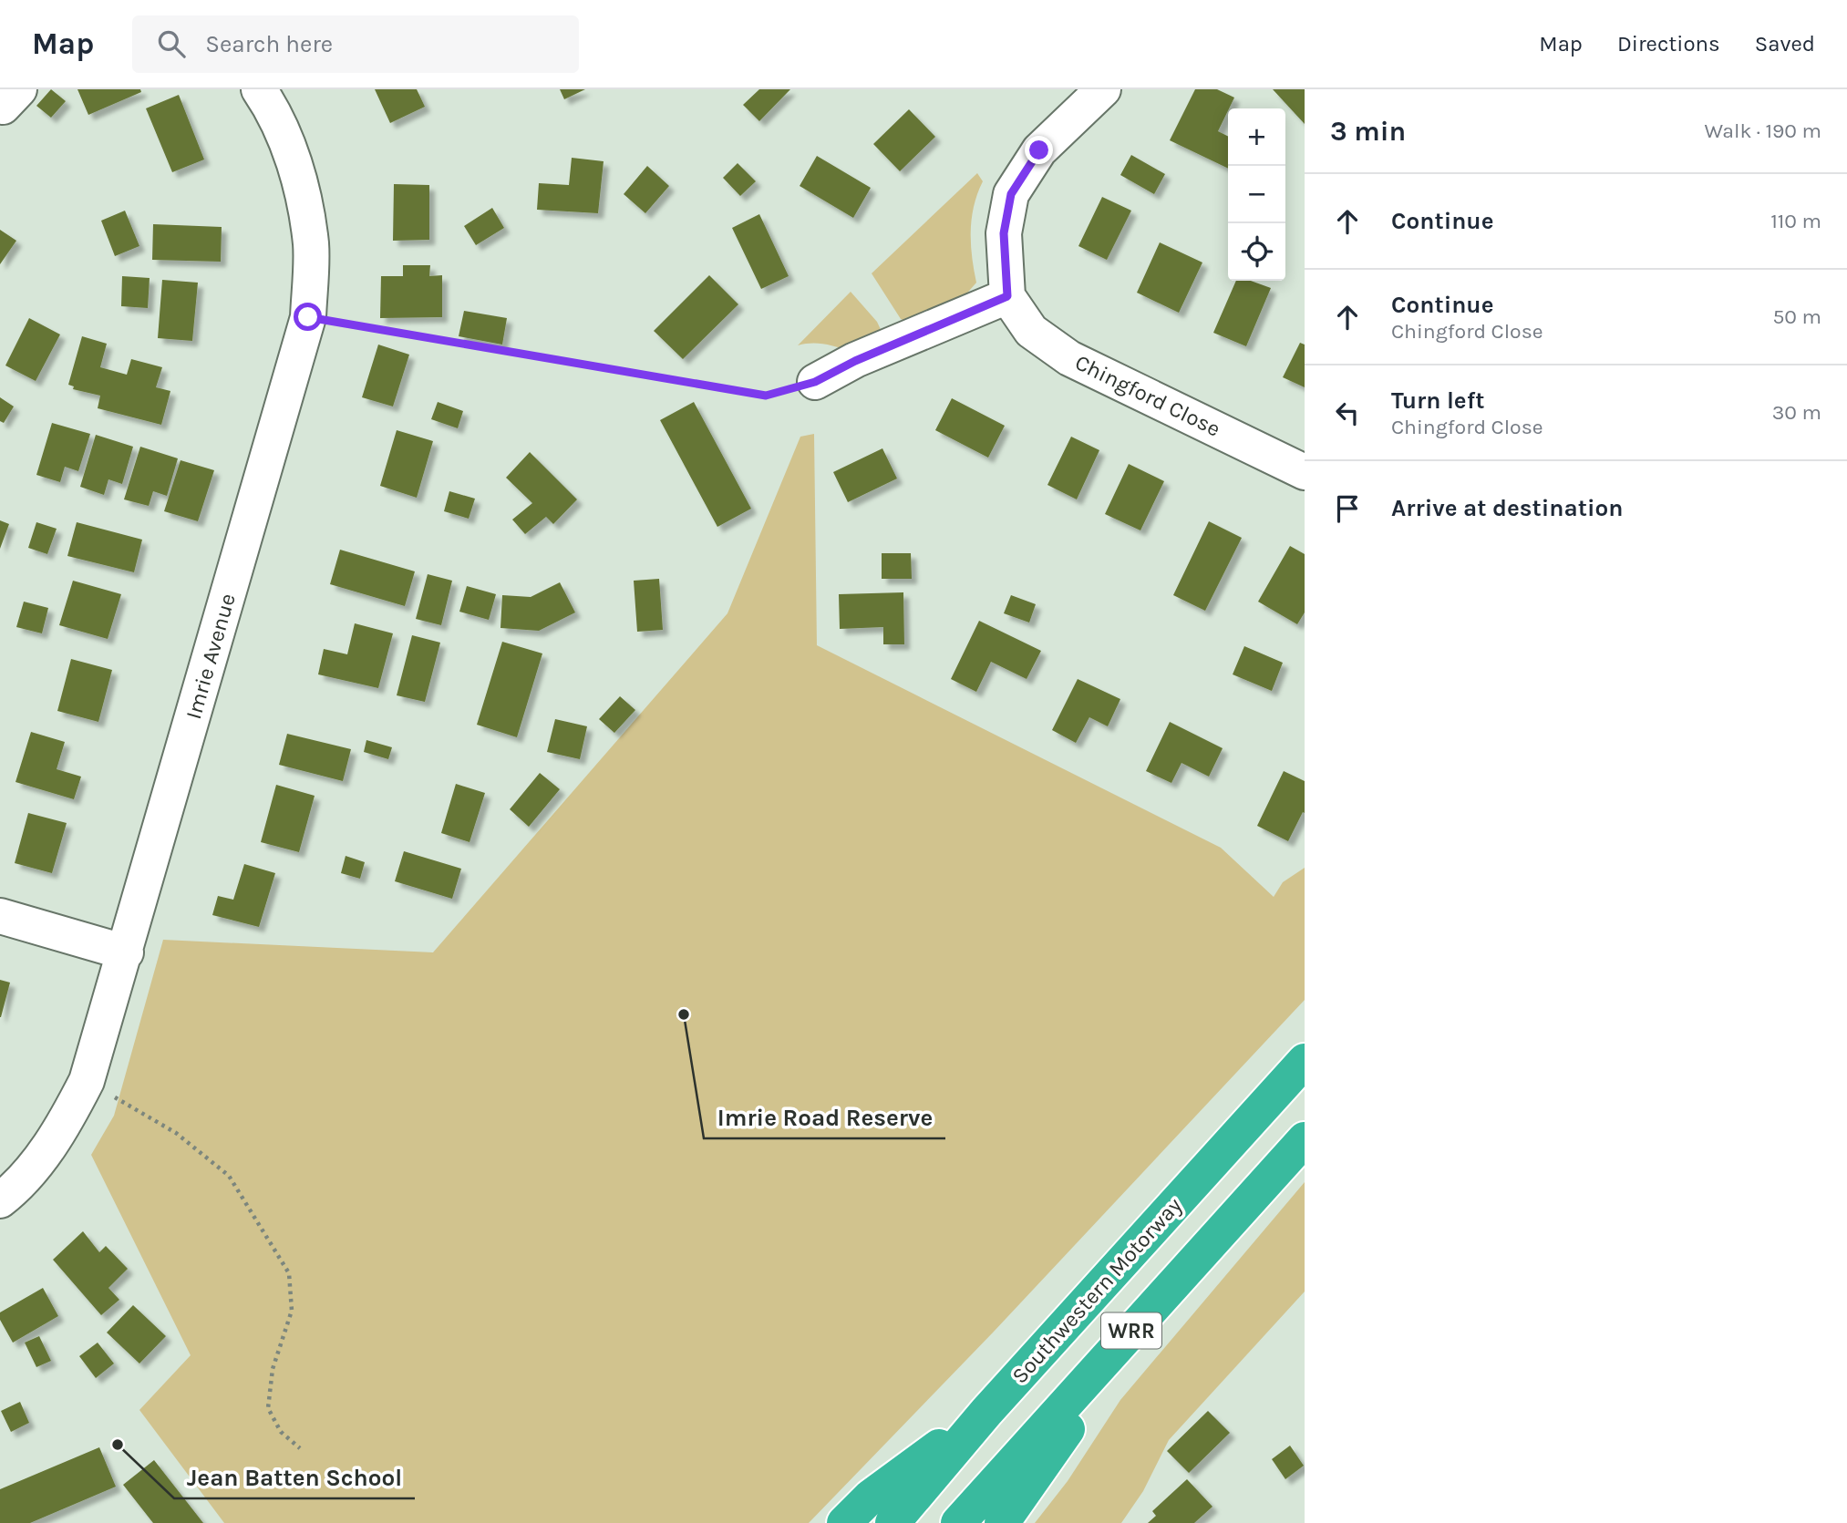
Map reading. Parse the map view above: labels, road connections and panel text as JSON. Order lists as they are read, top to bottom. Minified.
{"streets":{"highway":["Southwestern Motorway","WRR"],"street":["Chingford Close","Imrie Avenue"]},"places":["Imrie Road Reserve","Jean Batten School"],"page":{"header":"Map","search":"Search here","nav":["Map","Directions","Saved"],"heading":["3 min","Walk · 190 m"],"map_buttons":["+","−"],"list":[["Continue","110 m"],["Continue","Chingford Close","50 m"],["Turn left","Chingford Close","30 m"],"Arrive at destination"]}}
